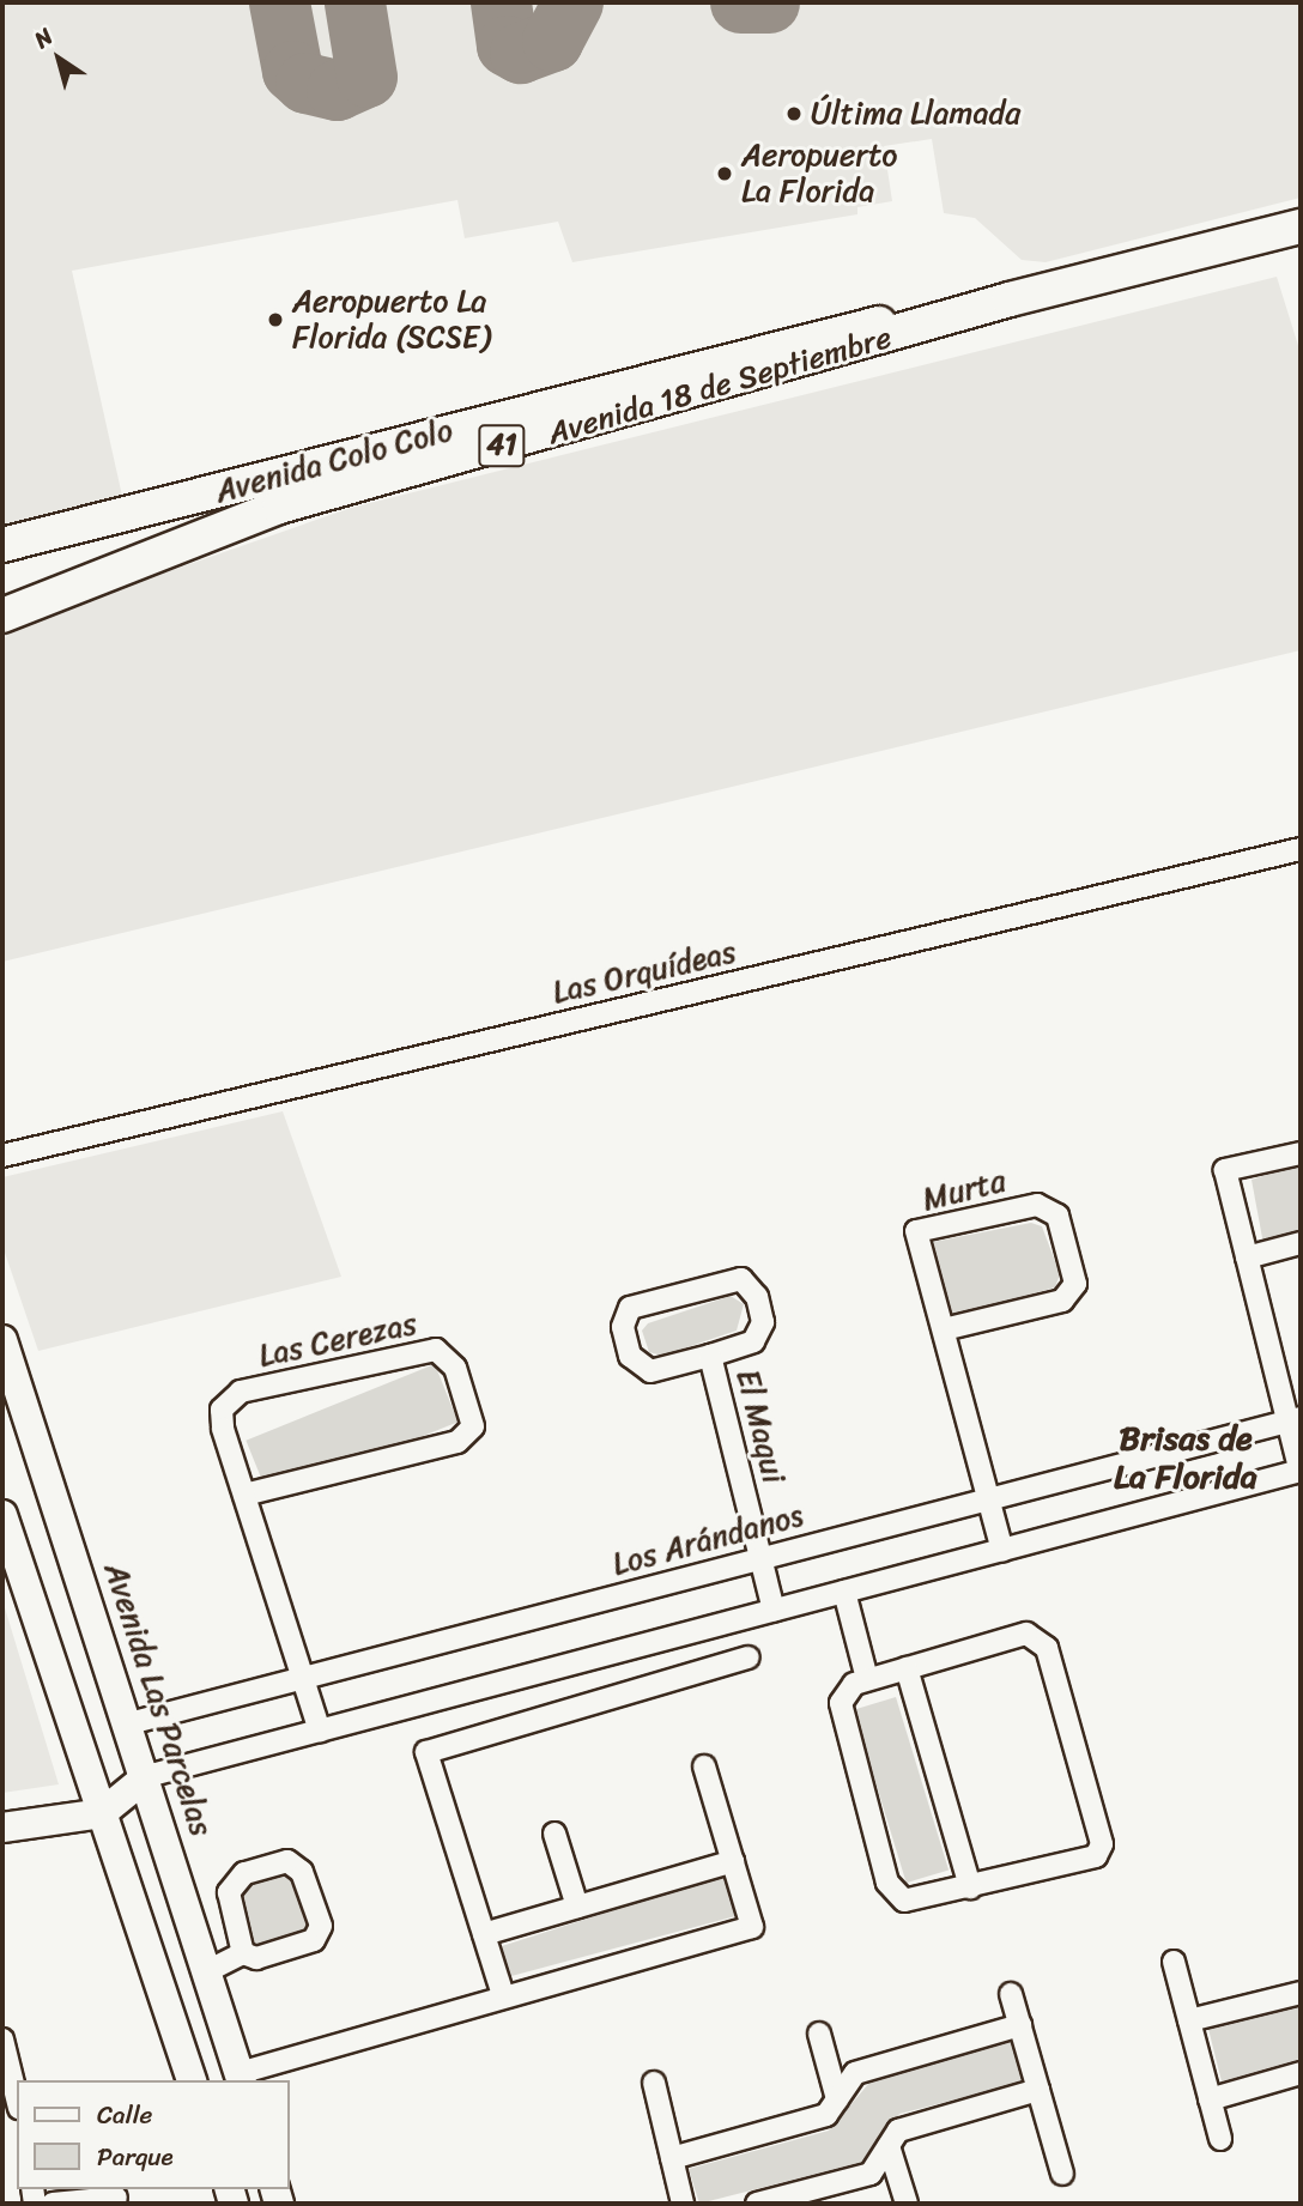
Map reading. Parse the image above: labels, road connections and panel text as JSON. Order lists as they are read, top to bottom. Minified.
{"streets":{"main road":["Avenida 18 de Septiembre","41","Avenida Colo Colo","Avenida Las Parcelas"],"street":["Las Orquídeas","Murta","Las Cerezas","El Maqui","Los Arándanos"]},"crossings":[["Avenida 18 de Septiembre","41"],["Avenida 18 de Septiembre","Avenida Colo Colo"],["41","Avenida Colo Colo"],["Murta","Los Arándanos"],["Las Cerezas","Los Arándanos"],["El Maqui","Los Arándanos"],["Los Arándanos","Avenida Las Parcelas"]],"districts":["Brisas de La Florida"],"places":["Última Llamada","Aeropuerto La Florida","Aeropuerto La Florida (SCSE)"],"legend":["Calle","Parque"],"north":"top left"}
